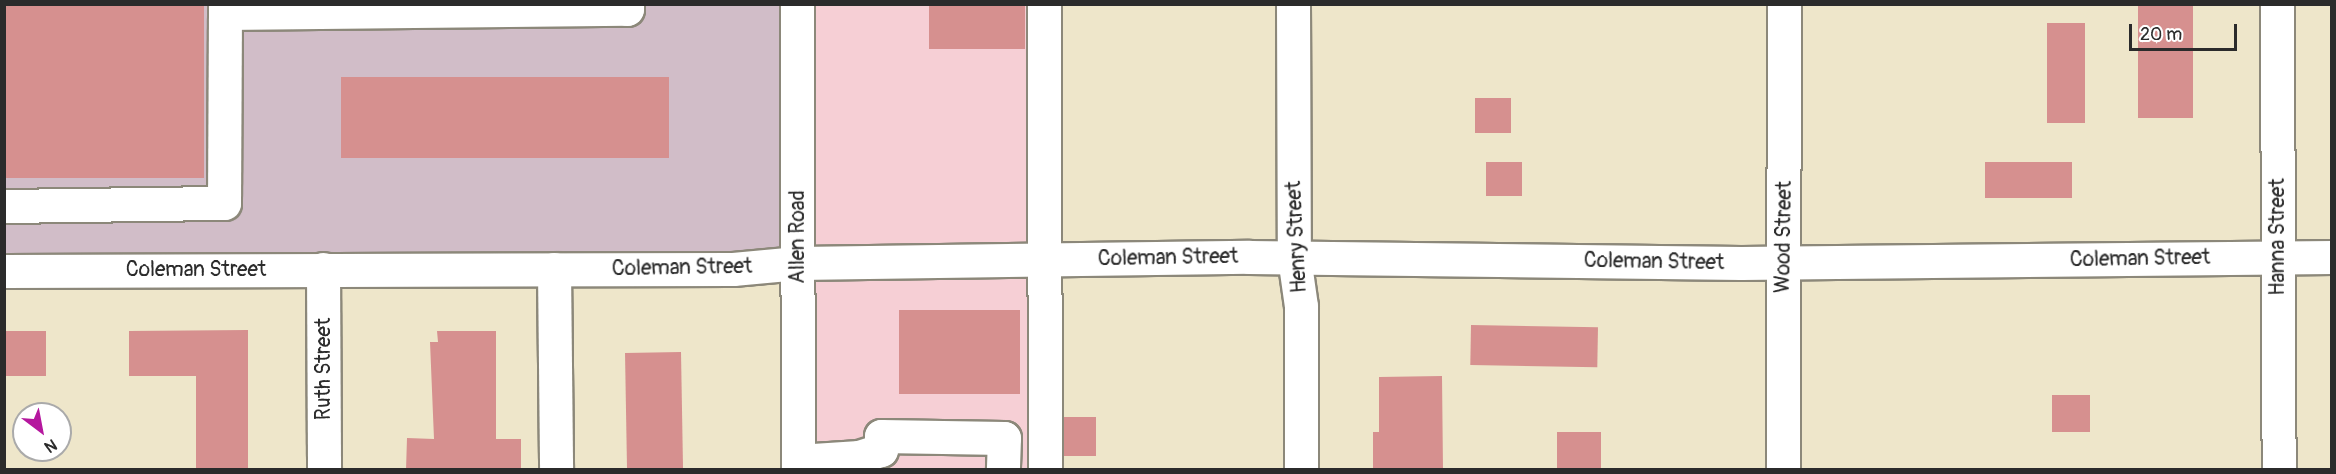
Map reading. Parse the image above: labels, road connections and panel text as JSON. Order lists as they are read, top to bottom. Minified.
{"streets":{"street":["Allen Road","Henry Street","Wood Street","Hanna Street","Coleman Street","Ruth Street"]},"crossings":[["Allen Road","Coleman Street"],["Henry Street","Coleman Street"],["Wood Street","Coleman Street"],["Hanna Street","Coleman Street"],["Coleman Street","Ruth Street"]],"scale_bar":"20 m","north":"bottom right"}
